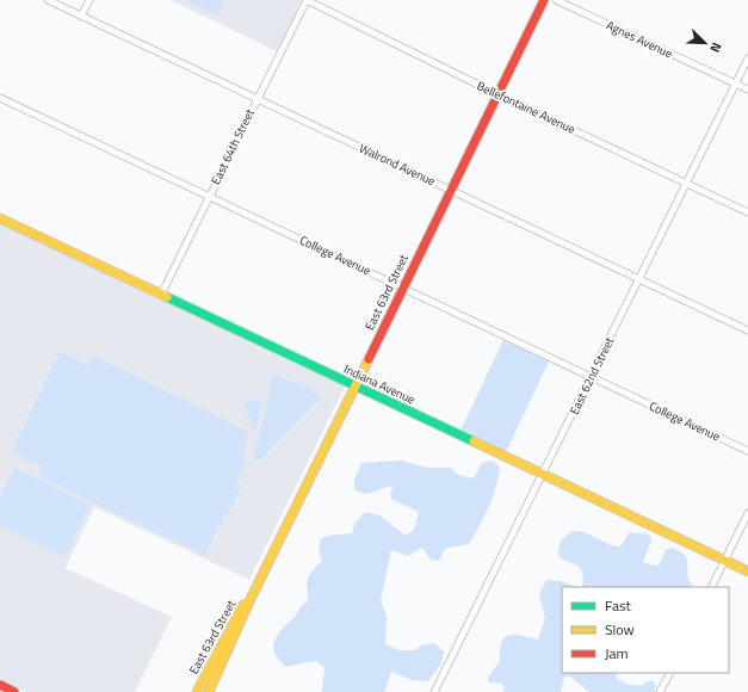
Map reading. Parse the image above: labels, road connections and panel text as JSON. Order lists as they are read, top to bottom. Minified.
{"streets":{"main road":["East 63rd Street","Indiana Avenue"],"street":["Agnes Avenue","Bellefontaine Avenue","East 64th Street","Walrond Avenue","College Avenue","East 62nd Street"]},"crossings":[["Agnes Avenue","East 62nd Street"],["Bellefontaine Avenue","East 64th Street"],["Bellefontaine Avenue","East 63rd Street"],["Bellefontaine Avenue","East 62nd Street"],["East 64th Street","Walrond Avenue"],["East 64th Street","College Avenue"],["East 64th Street","Indiana Avenue"],["Walrond Avenue","East 63rd Street"],["Walrond Avenue","East 62nd Street"],["College Avenue","East 63rd Street"],["College Avenue","East 62nd Street"],["East 63rd Street","Indiana Avenue"],["East 62nd Street","Indiana Avenue"]],"legend":["Fast","Slow","Jam"],"north":"bottom right"}
